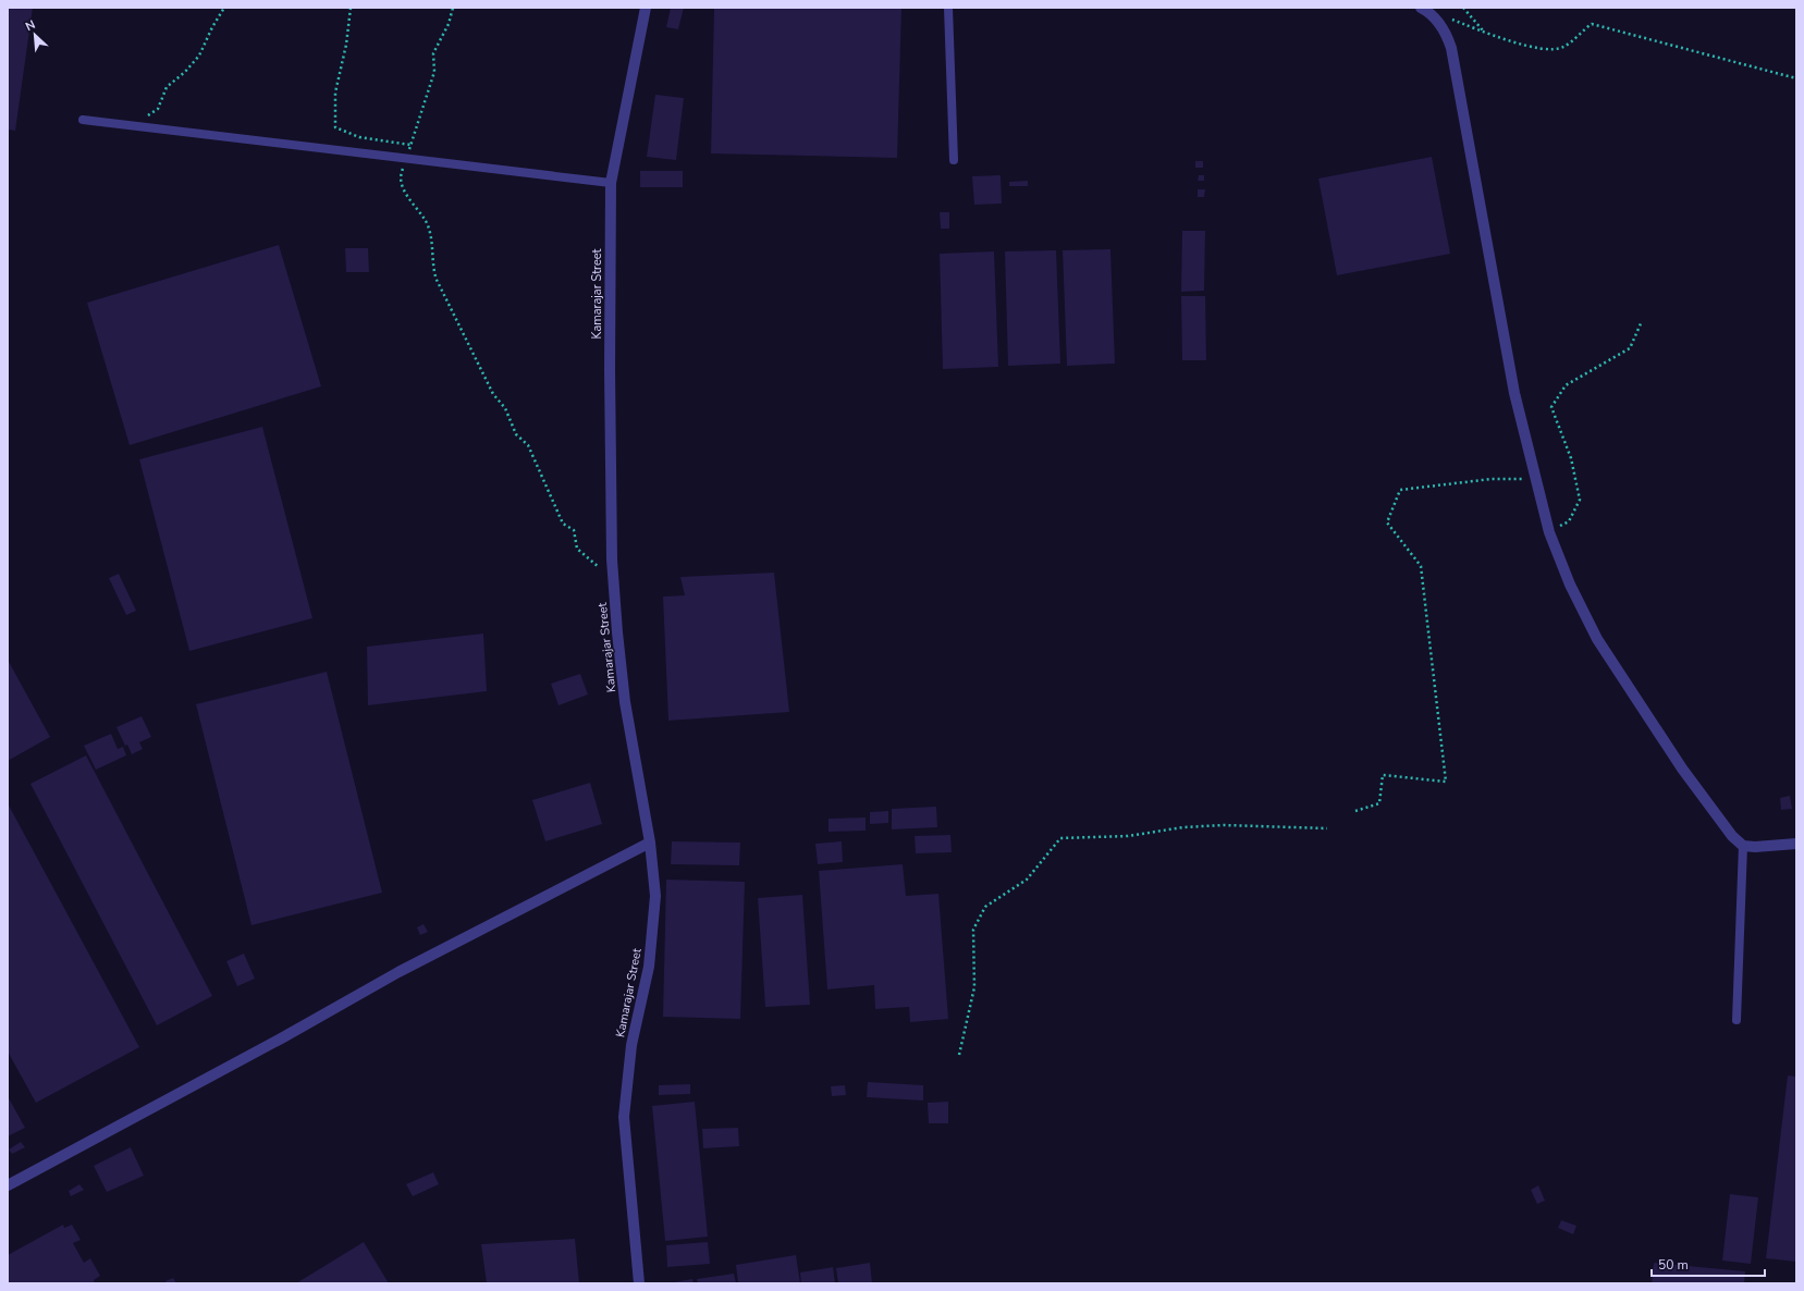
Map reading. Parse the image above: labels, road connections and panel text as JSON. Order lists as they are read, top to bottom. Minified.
{"streets":{"street":["Kamarajar Street"]},"scale_bar":"50 m","north":"top left"}
